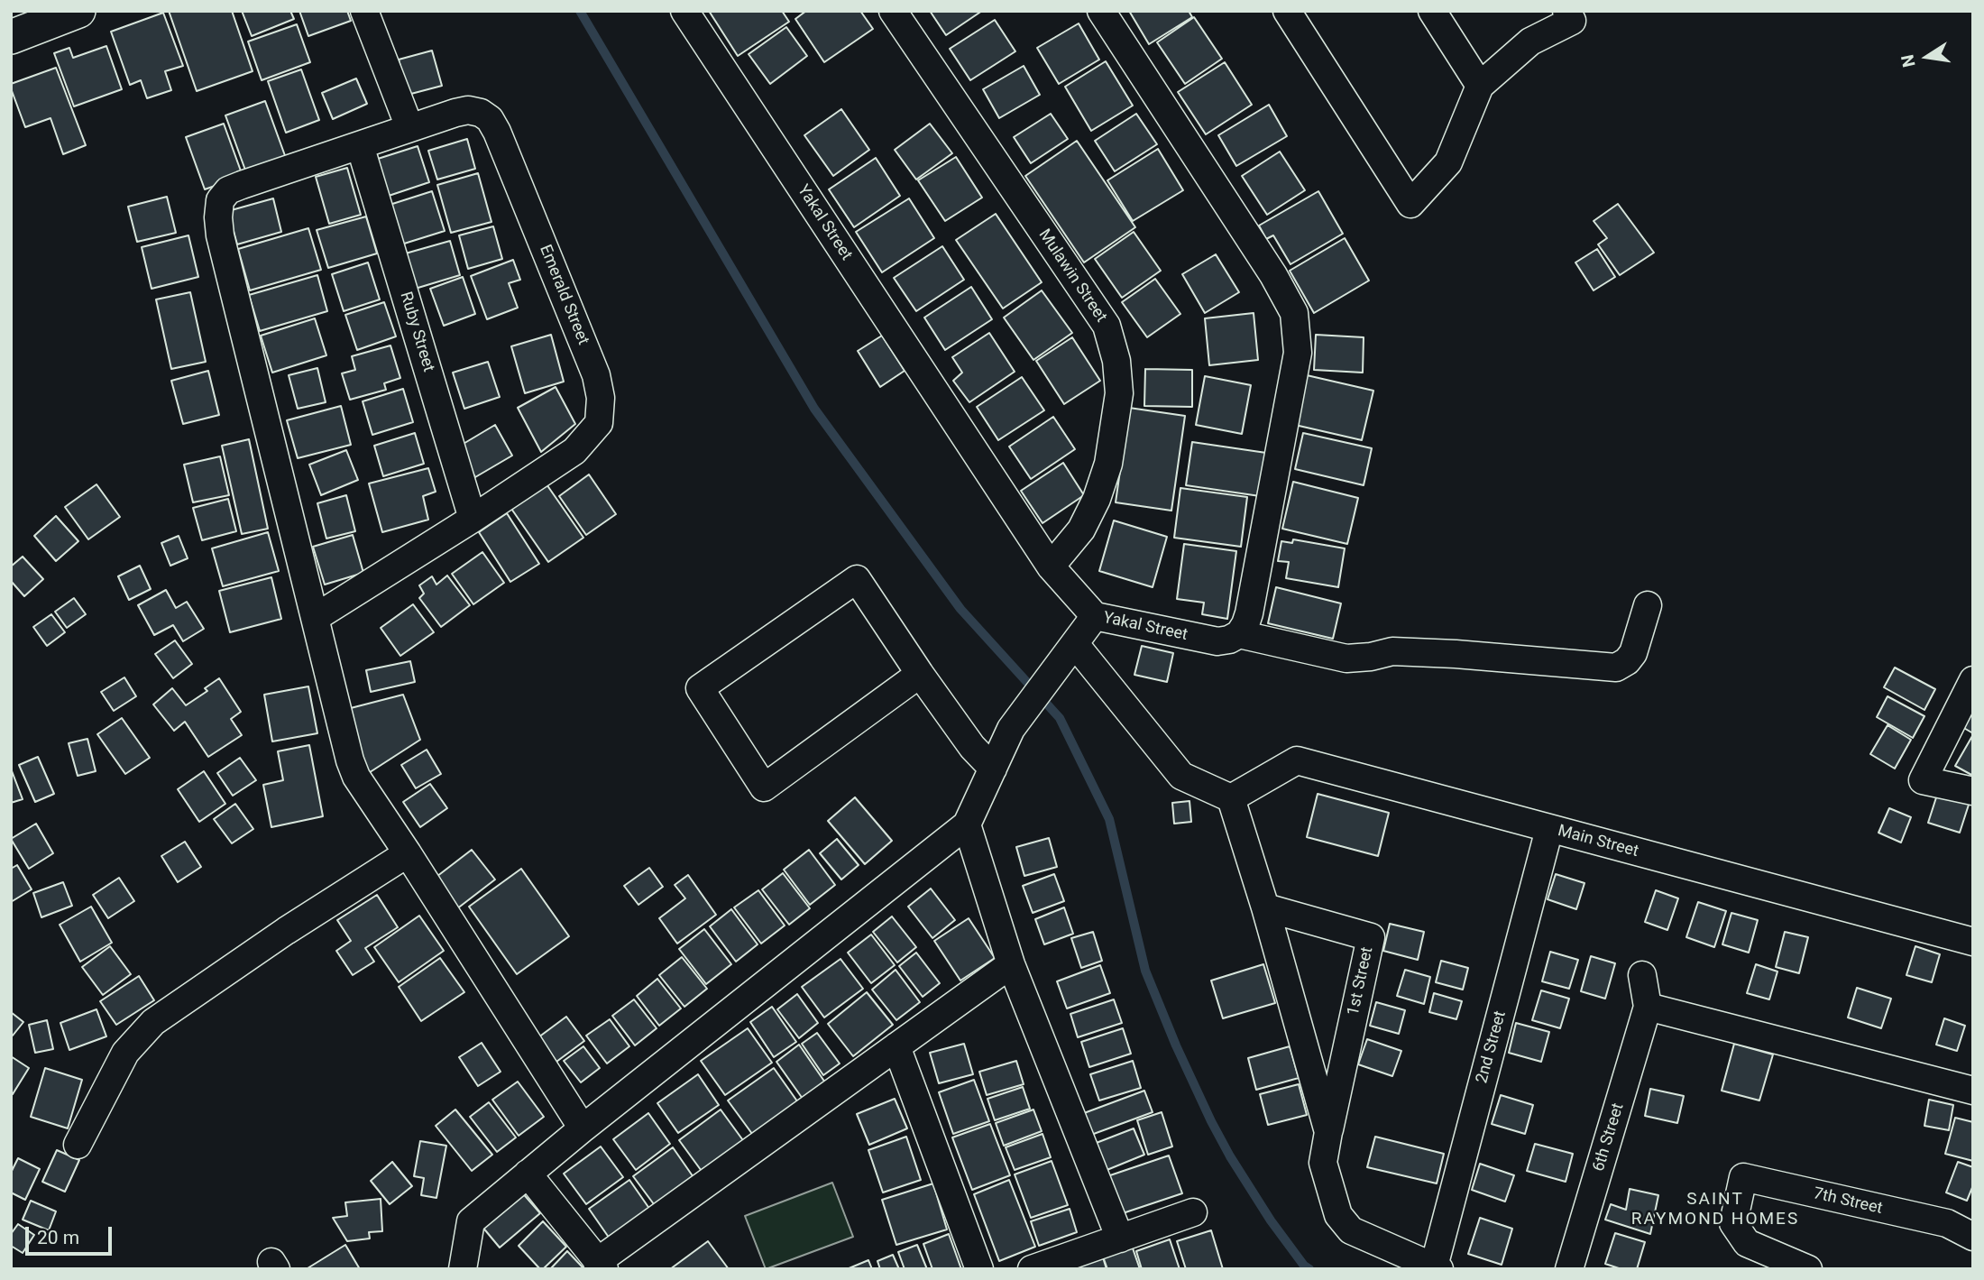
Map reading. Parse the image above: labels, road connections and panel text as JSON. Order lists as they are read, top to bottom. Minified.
{"streets":{"street":["Yakal Street","Mulawin Street","Emerald Street","Ruby Street","Main Street","1st Street","2nd Street","6th Street","7th Street"]},"crossings":[["Yakal Street","Mulawin Street"],["Emerald Street","Ruby Street"],["Main Street","1st Street"],["Main Street","2nd Street"],["1st Street","2nd Street"]],"districts":["SAINT RAYMOND HOMES"],"scale_bar":"20 m","north":"left"}
